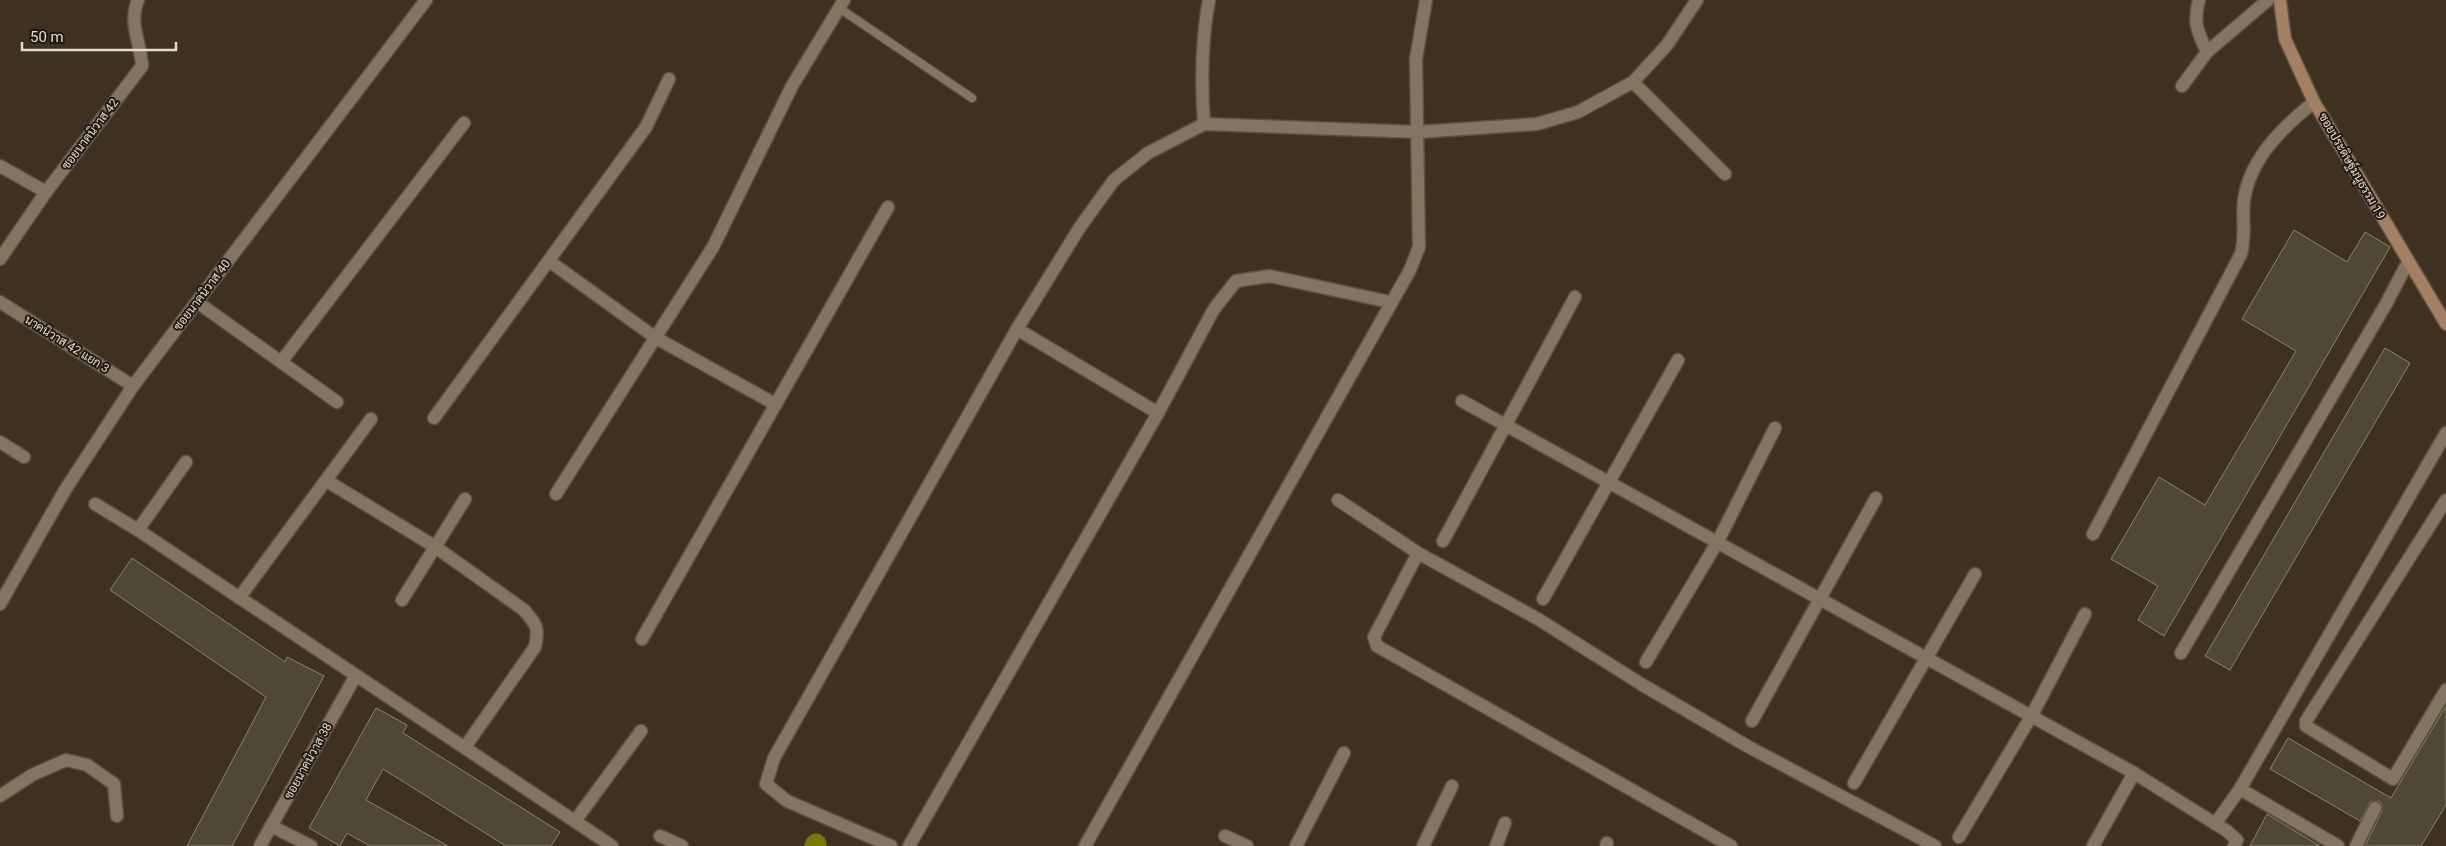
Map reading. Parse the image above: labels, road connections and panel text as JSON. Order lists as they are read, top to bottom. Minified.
{"streets":{"street":["ซอยนาคนิวาส 42","ซอยประดิษฐ์มนูธรรม 19","ซอยนาคนิวาส 40","นาคนิวาส 42 แยก 3","ซอยนาคนิวาส 38"]},"crossings":[["ซอยนาคนิวาส 40","นาคนิวาส 42 แยก 3"]],"scale_bar":"50 m"}
